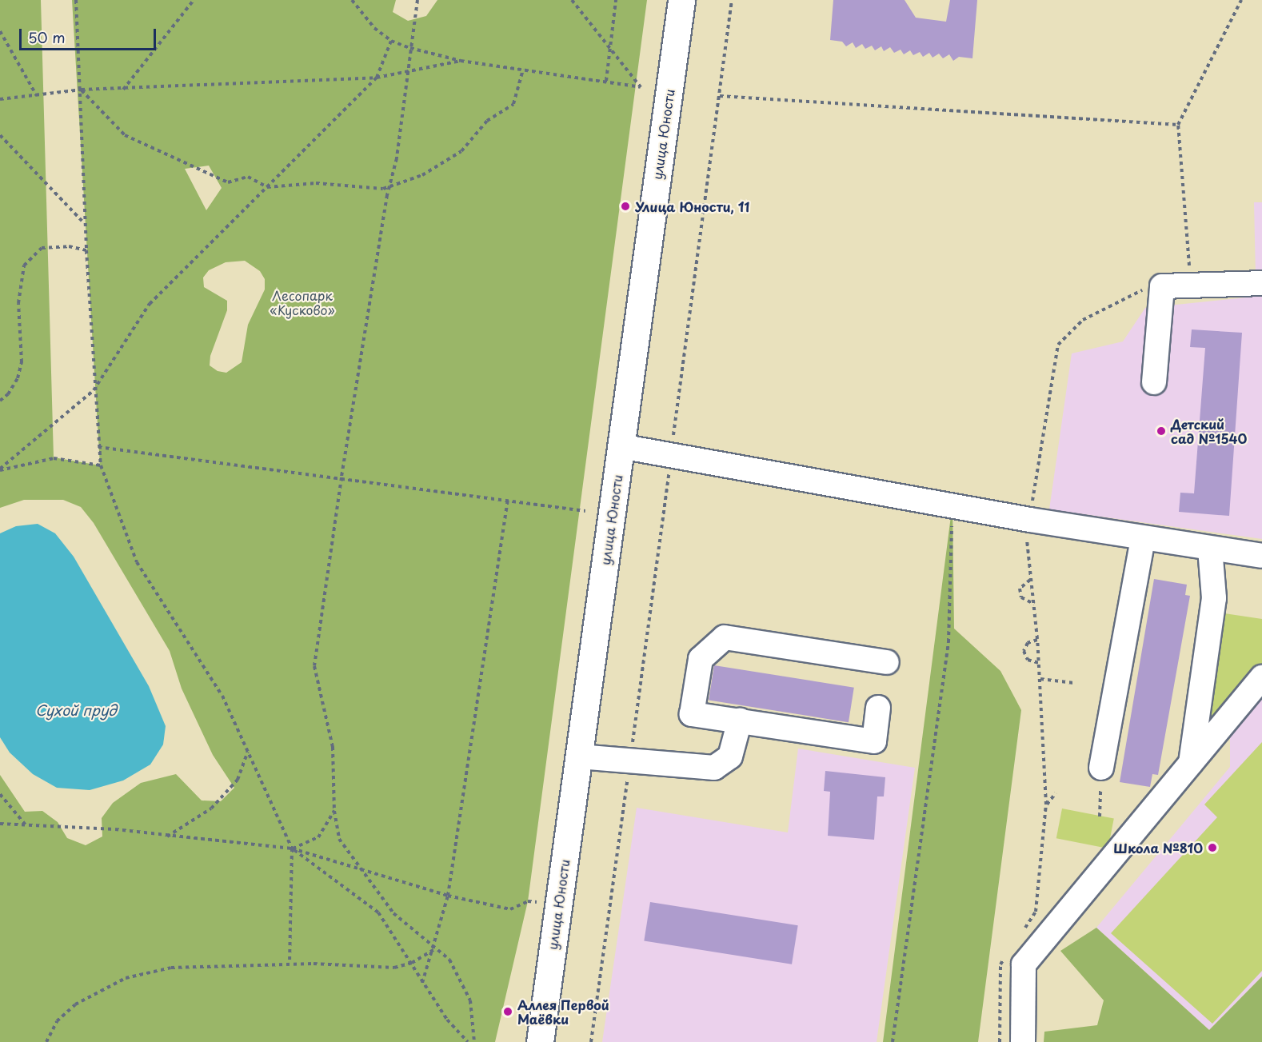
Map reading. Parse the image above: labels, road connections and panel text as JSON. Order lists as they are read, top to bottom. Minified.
{"streets":{"main road":["улица Юности"]},"water":["Сухой пруд"],"parks":["Лесопарк «Кусково»"],"places":["Улица Юности, 11","Детский сад №1540","Школа №810","Аллея Первой Маёвки"],"scale_bar":"50 m"}
